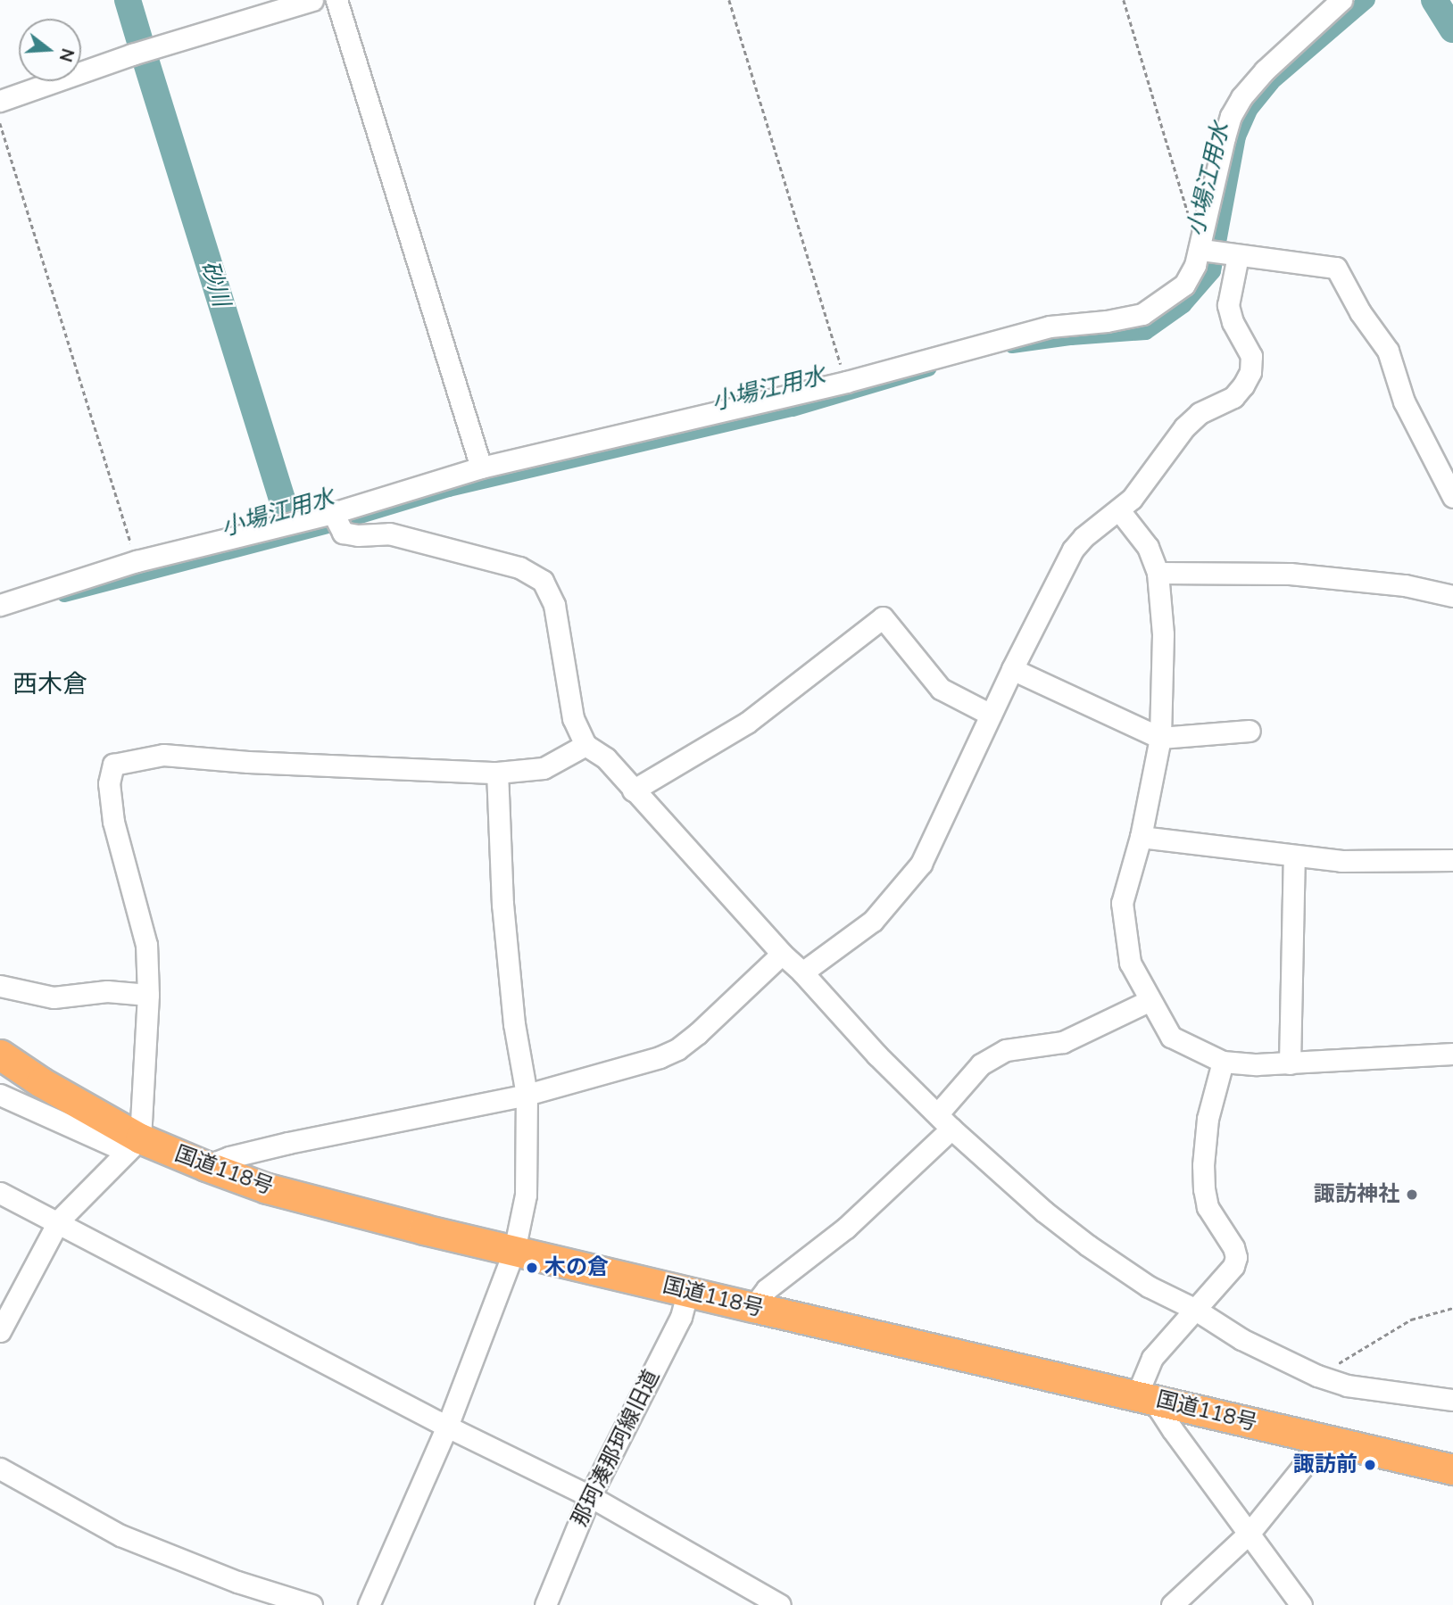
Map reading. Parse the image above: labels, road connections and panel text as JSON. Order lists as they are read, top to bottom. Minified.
{"streets":{"highway":["国道118号"],"street":["那珂湊那珂線旧道"]},"crossings":[["国道118号","那珂湊那珂線旧道"]],"districts":["西木倉"],"water":["小場江用水","砂川"],"places":["諏訪神社","木の倉","諏訪前"],"north":"right"}
